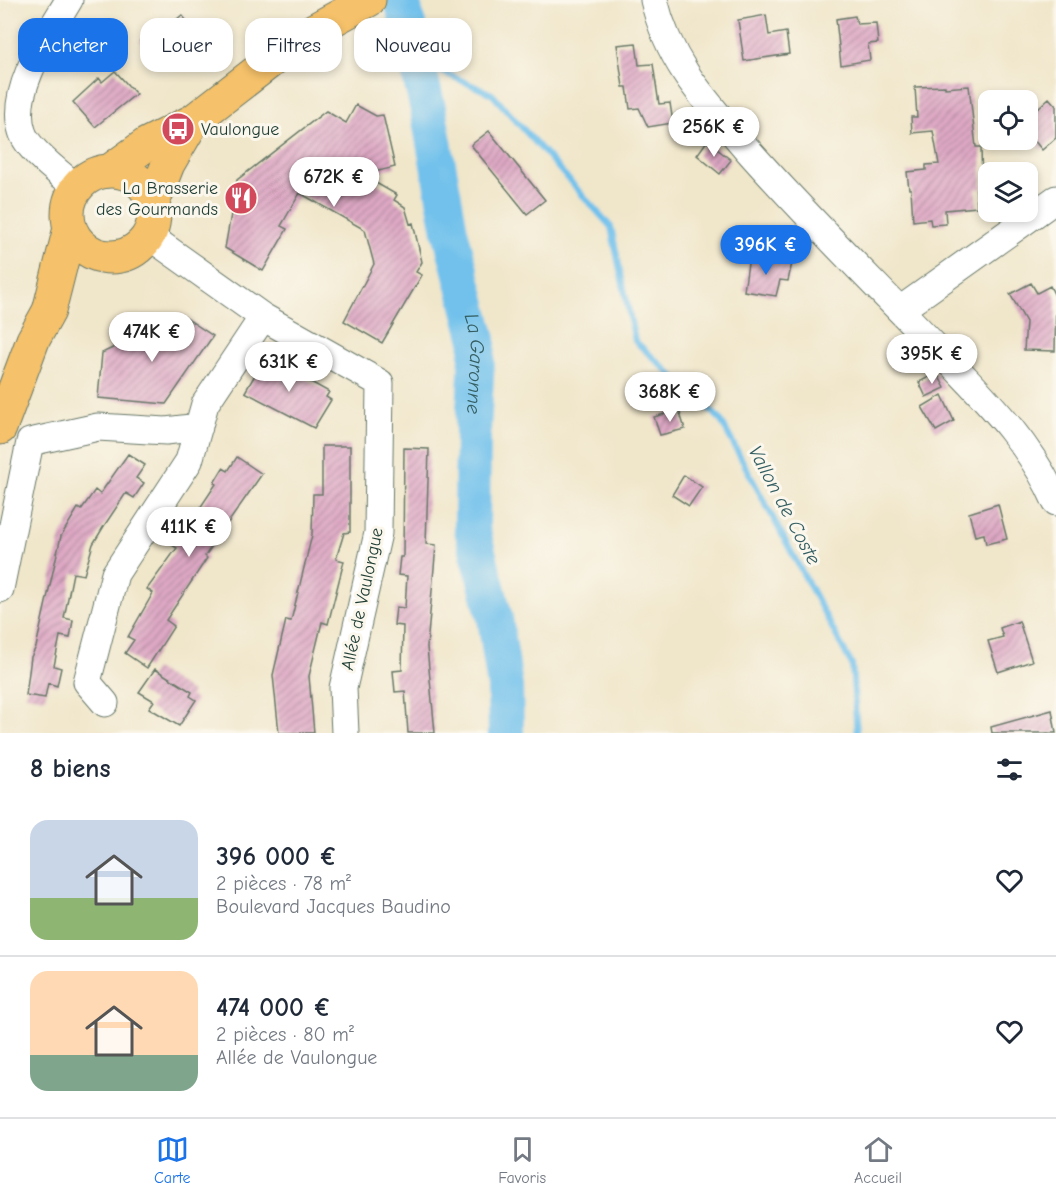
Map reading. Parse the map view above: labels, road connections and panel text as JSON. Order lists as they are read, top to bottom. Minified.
{"streets":{"street":["Allée de Vaulongue"]},"water":["La Garonne","Vallon de Coste"],"places":{"bus stop":["Vaulongue"],"restaurant":["La Brasserie des Gourmands"]},"page":{"chip":["Acheter","Louer","Filtres","Nouveau"],"price":["256K €","672K €","396K €","474K €","395K €","631K €","368K €","411K €"],"heading":"8 biens","list":[{"name":"396 000 €","note":"2 pièces · 78 m² · Boulevard Jacques Baudino"},{"name":"474 000 €","note":"2 pièces · 80 m² · Allée de Vaulongue"}],"tabs":["Carte","Favoris","Accueil"]}}
